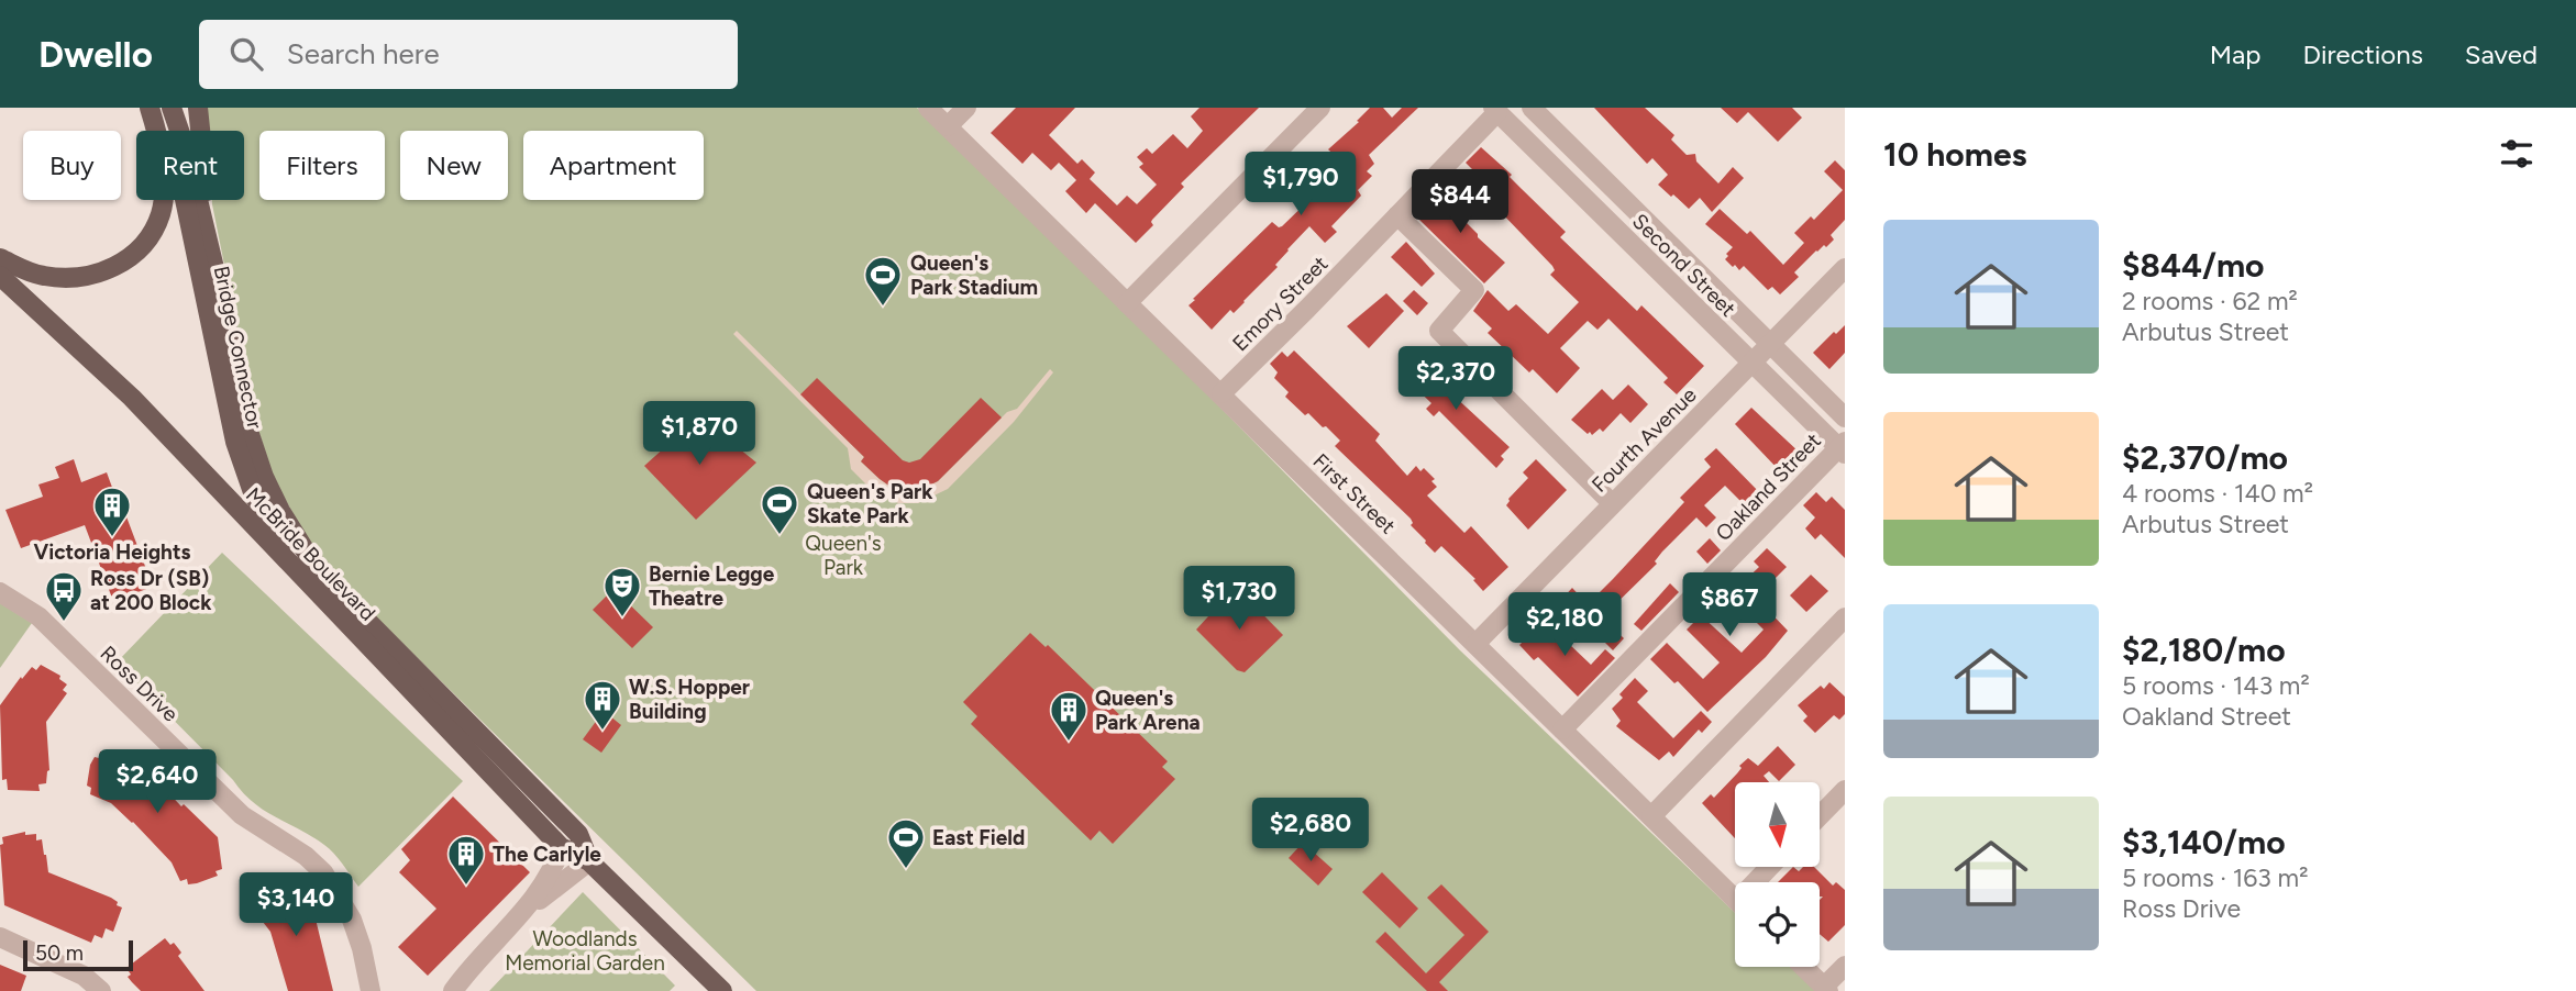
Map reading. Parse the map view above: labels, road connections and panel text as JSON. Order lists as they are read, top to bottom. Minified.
{"streets":{"main road":["Bridge Connector","McBride Boulevard"],"street":["Second Street","Emory Street","Fourth Avenue","Oakland Street","First Street","Ross Drive"]},"crossings":[["Second Street","Emory Street"],["Second Street","Fourth Avenue"],["Second Street","Oakland Street"],["Emory Street","First Street"],["Bridge Connector","McBride Boulevard"],["Fourth Avenue","First Street"],["Oakland Street","First Street"]],"parks":["Queen's Park","Woodlands Memorial Garden"],"places":{"sports":["Queen's Park Stadium","Queen's Park Skate Park","East Field"],"building":["Victoria Heights","W.S. Hopper Building","Queen's Park Arena","The Carlyle"],"theatre":["Bernie Legge Theatre"],"bus stop":["Ross Dr (SB) at 200 Block"]},"scale_bar":"50 m","north":"bottom","page":{"header":"Dwello","search":"Search here","nav":["Map","Directions","Saved"],"heading":"10 homes","chip":["Buy","Rent","Filters","New","Apartment"],"price":["$1,790","$844","$2,370","$1,870","$1,730","$867","$2,180","$2,640","$2,680","$3,140"],"list":[{"name":"$844/mo","note":"2 rooms · 62 m² · Arbutus Street"},{"name":"$2,370/mo","note":"4 rooms · 140 m² · Arbutus Street"},{"name":"$2,180/mo","note":"5 rooms · 143 m² · Oakland Street"},{"name":"$3,140/mo","note":"5 rooms · 163 m² · Ross Drive"}],"scale":"50 m"}}
